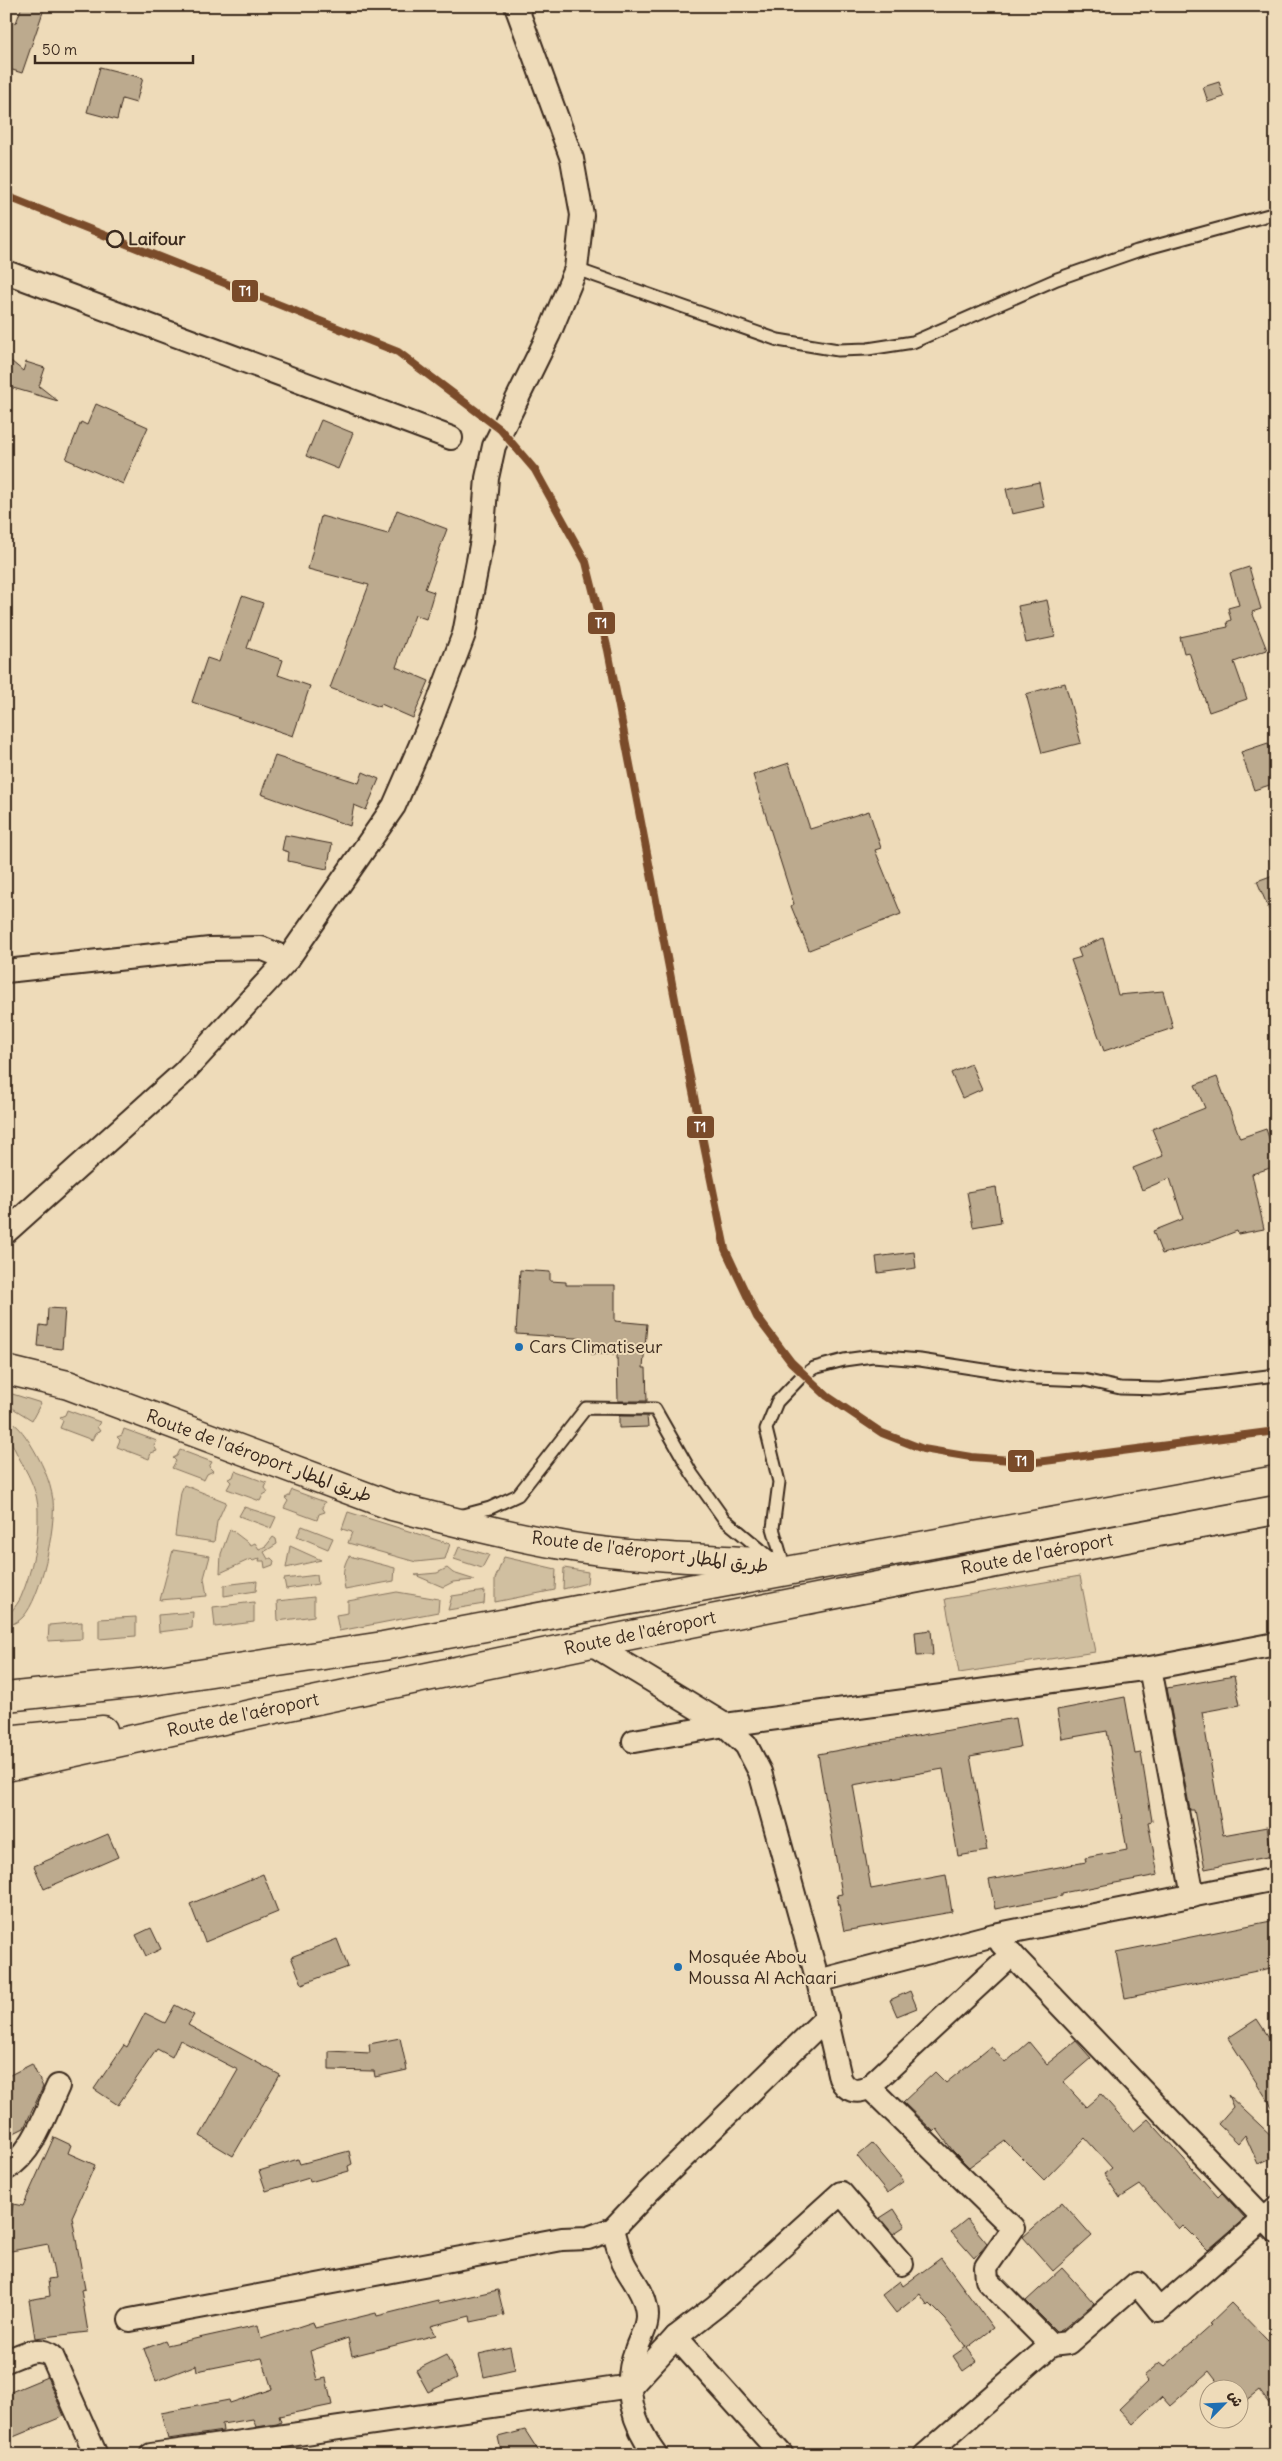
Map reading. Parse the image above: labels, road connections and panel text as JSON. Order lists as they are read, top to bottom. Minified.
{"streets":{"highway":["Route de l'aéroport طريق المطار","Route de l'aéroport"]},"crossings":[["Route de l'aéroport طريق المطار","Route de l'aéroport"]],"places":["Laifour","Cars Climatiseur","Mosquée Abou Moussa Al Achaari"],"lines":["transit line T1"],"scale_bar":"50 m","north":"top right"}
